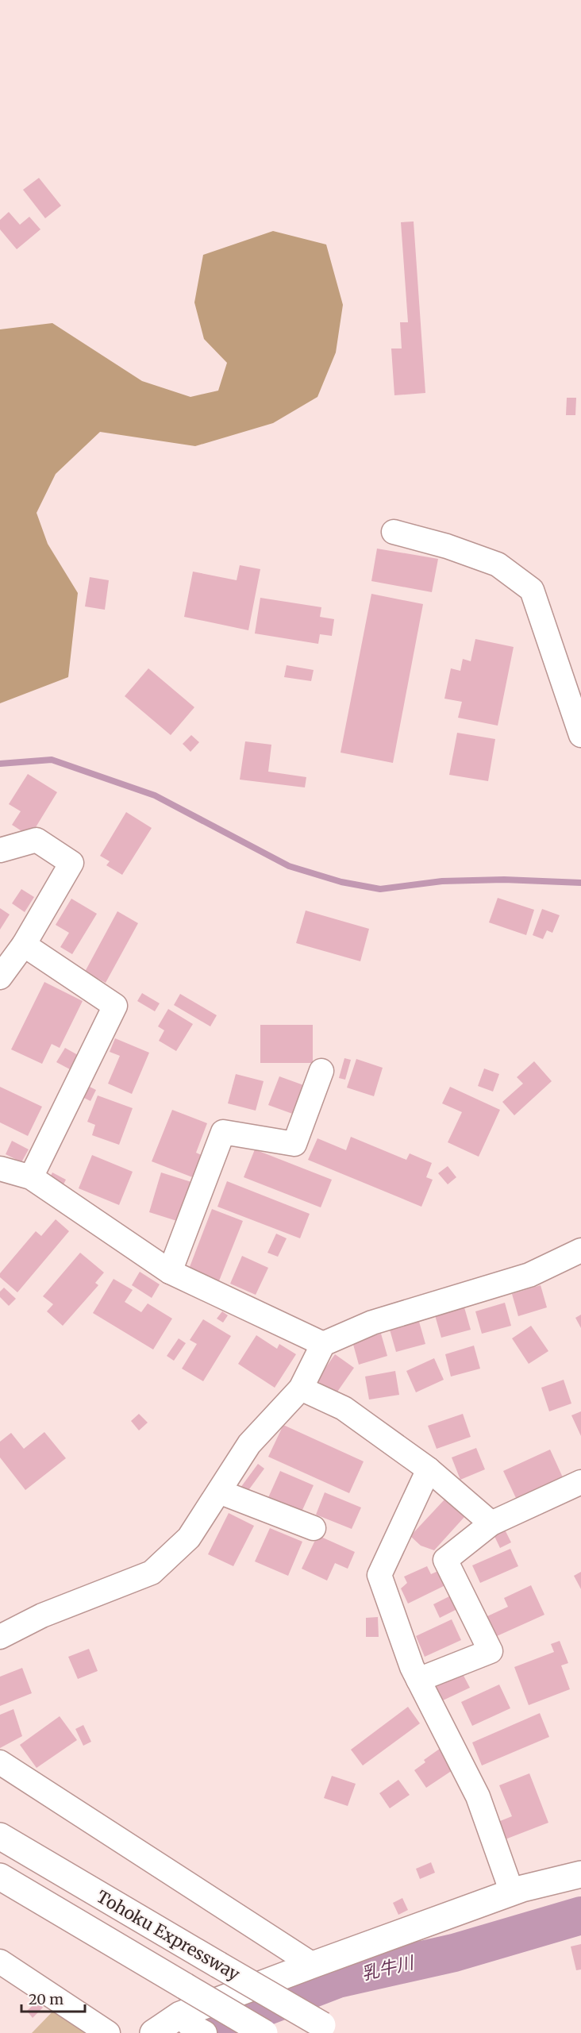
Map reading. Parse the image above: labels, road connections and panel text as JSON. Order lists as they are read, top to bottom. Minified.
{"streets":{"main road":["Tohoku Expressway"]},"water":["乳牛川"],"scale_bar":"20 m"}
